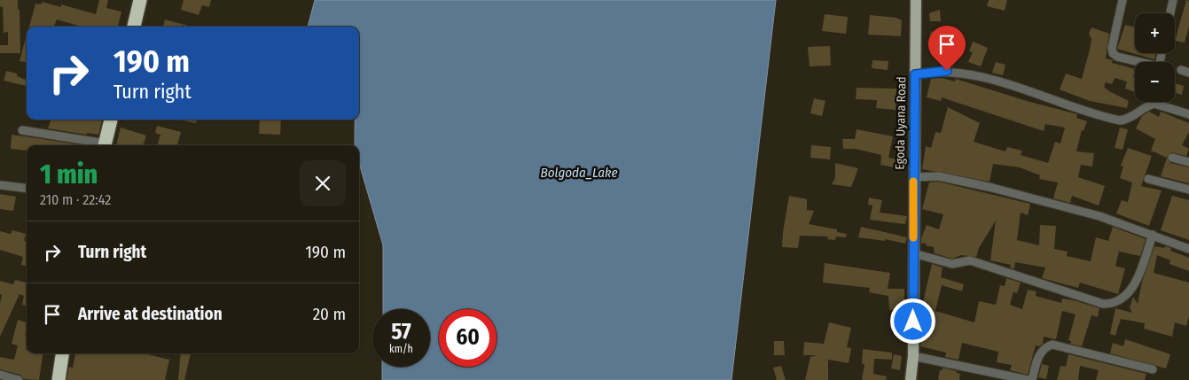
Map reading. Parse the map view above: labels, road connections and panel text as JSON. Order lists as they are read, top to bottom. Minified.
{"streets":{"main road":["Egoda Uyana Road"]},"water":["Bolgoda_Lake"],"page":{"map_buttons":["+","−"],"turn":["190 m","Turn right"],"heading":["1 min","210 m · 22:42"],"list":[{"name":"Turn right","value":"190 m"},{"name":"Arrive at destination","value":"20 m"}],"speed":"57 km/h","limit":"60"}}
